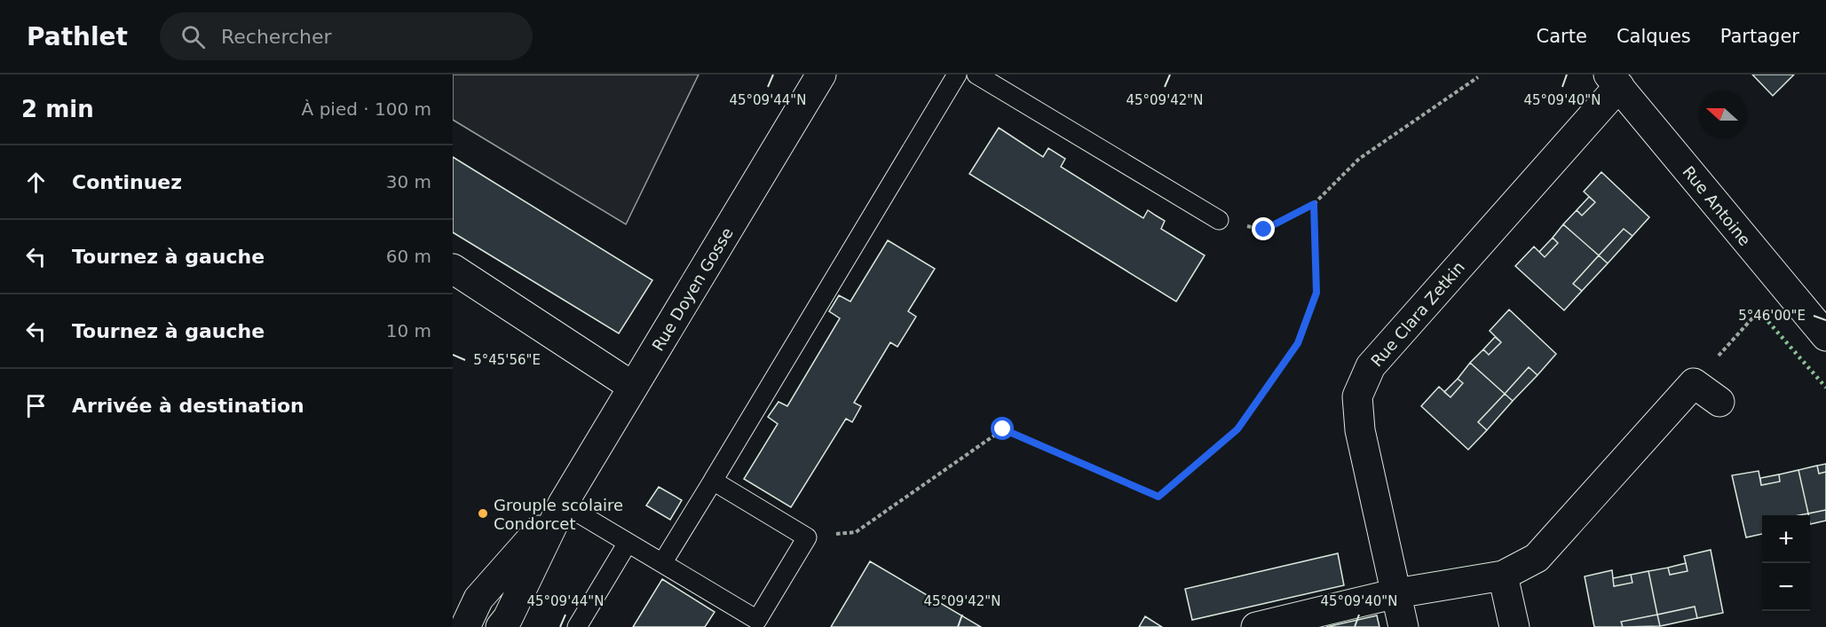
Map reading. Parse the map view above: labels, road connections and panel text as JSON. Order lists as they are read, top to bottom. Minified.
{"streets":{"street":["Rue Antoine","Rue Doyen Gosse","Rue Clara Zetkin"]},"crossings":[["Rue Antoine","Rue Clara Zetkin"]],"places":["Grouple scolaire Condorcet"],"north":"left","page":{"header":"Pathlet","search":"Rechercher","nav":["Carte","Calques","Partager"],"heading":["2 min","À pied · 100 m"],"list":[["Continuez","30 m"],["Tournez à gauche","60 m"],["Tournez à gauche","10 m"],"Arrivée à destination"],"map_buttons":["+","−"]},"coordinates":["45°09'44\"N","45°09'42\"N","45°09'40\"N","5°46'00\"E","5°45'56\"E"]}
